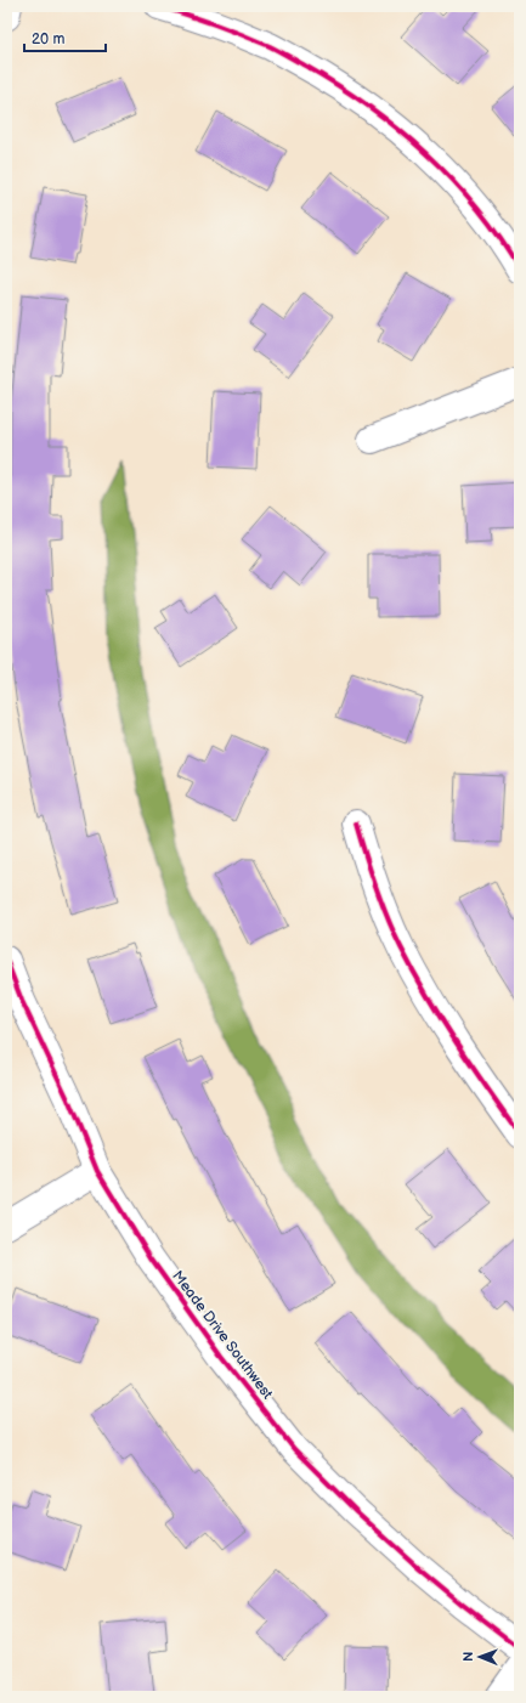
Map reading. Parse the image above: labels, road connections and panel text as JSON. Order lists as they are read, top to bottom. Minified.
{"streets":{"street":["Meade Drive Southwest"]},"scale_bar":"20 m","north":"left"}
